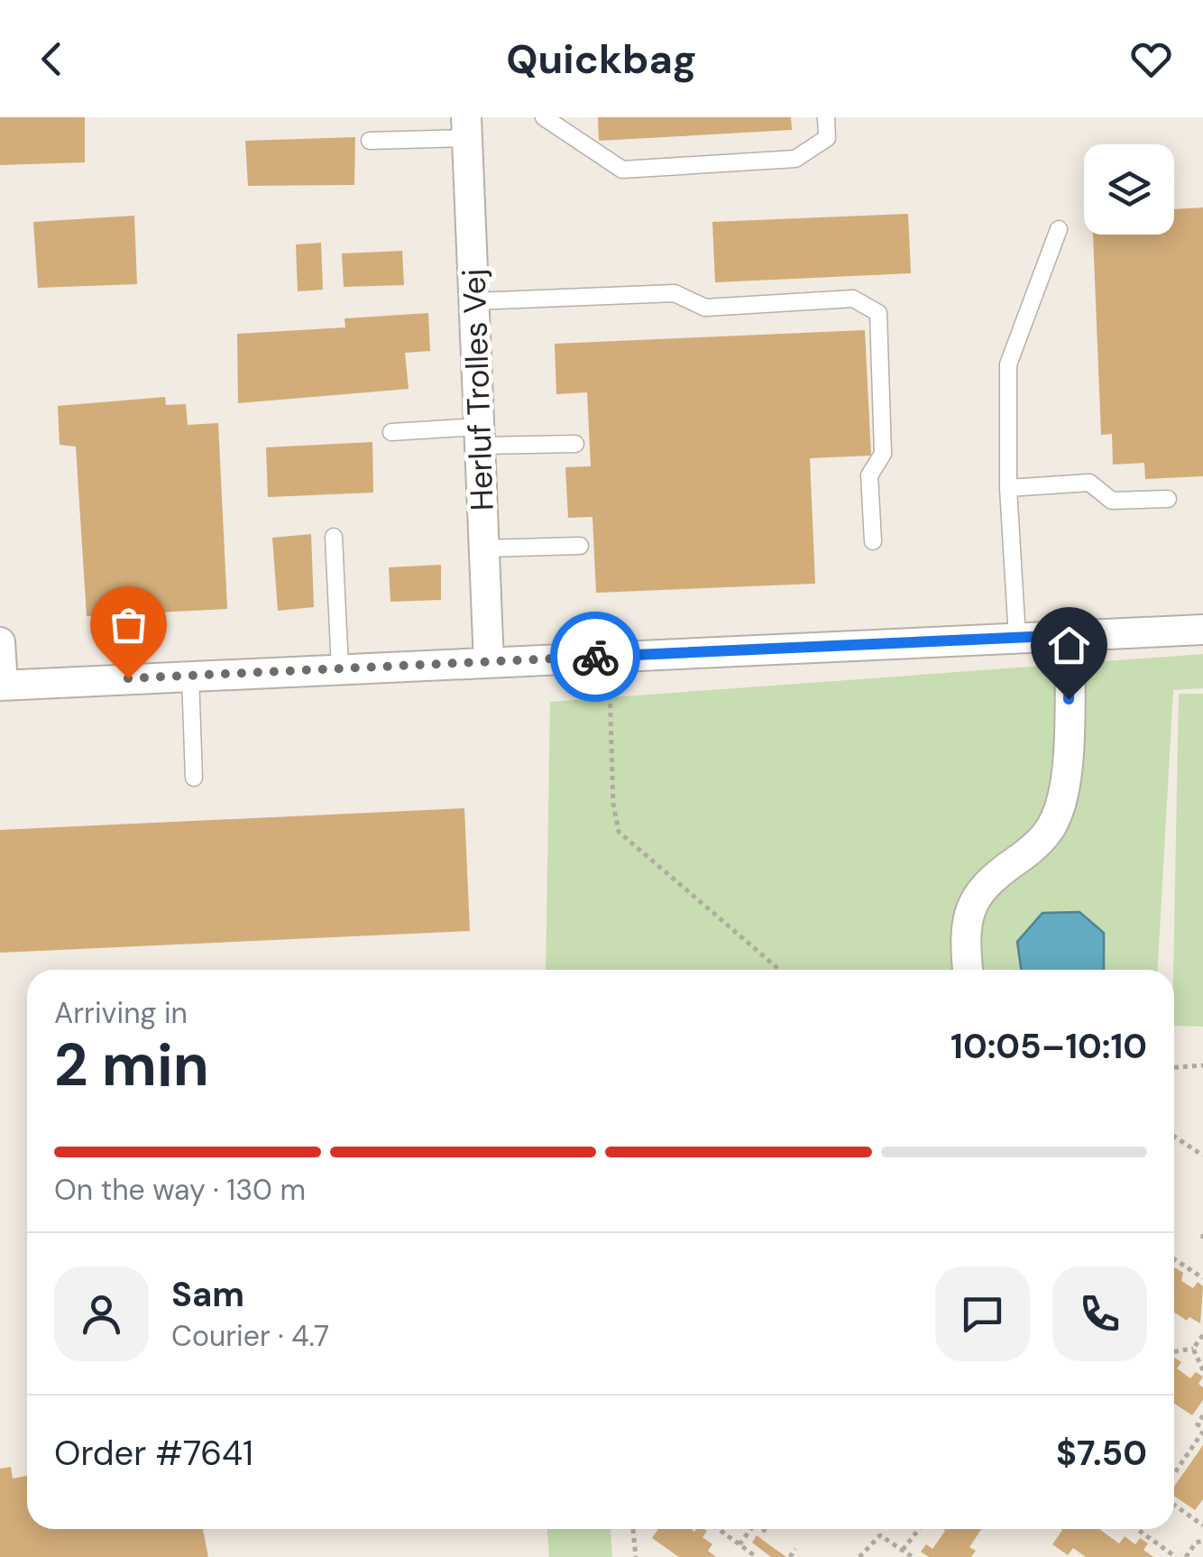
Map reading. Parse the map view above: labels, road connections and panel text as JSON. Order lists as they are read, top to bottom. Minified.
{"streets":{"street":["Herluf Trolles Vej"]},"page":{"header":"Quickbag","heading":["2 min","Arriving in","10:05–10:10"],"panel":["Sam","Courier · 4.7","Order #7641","$7.50"],"bar":"On the way · 130 m"}}
